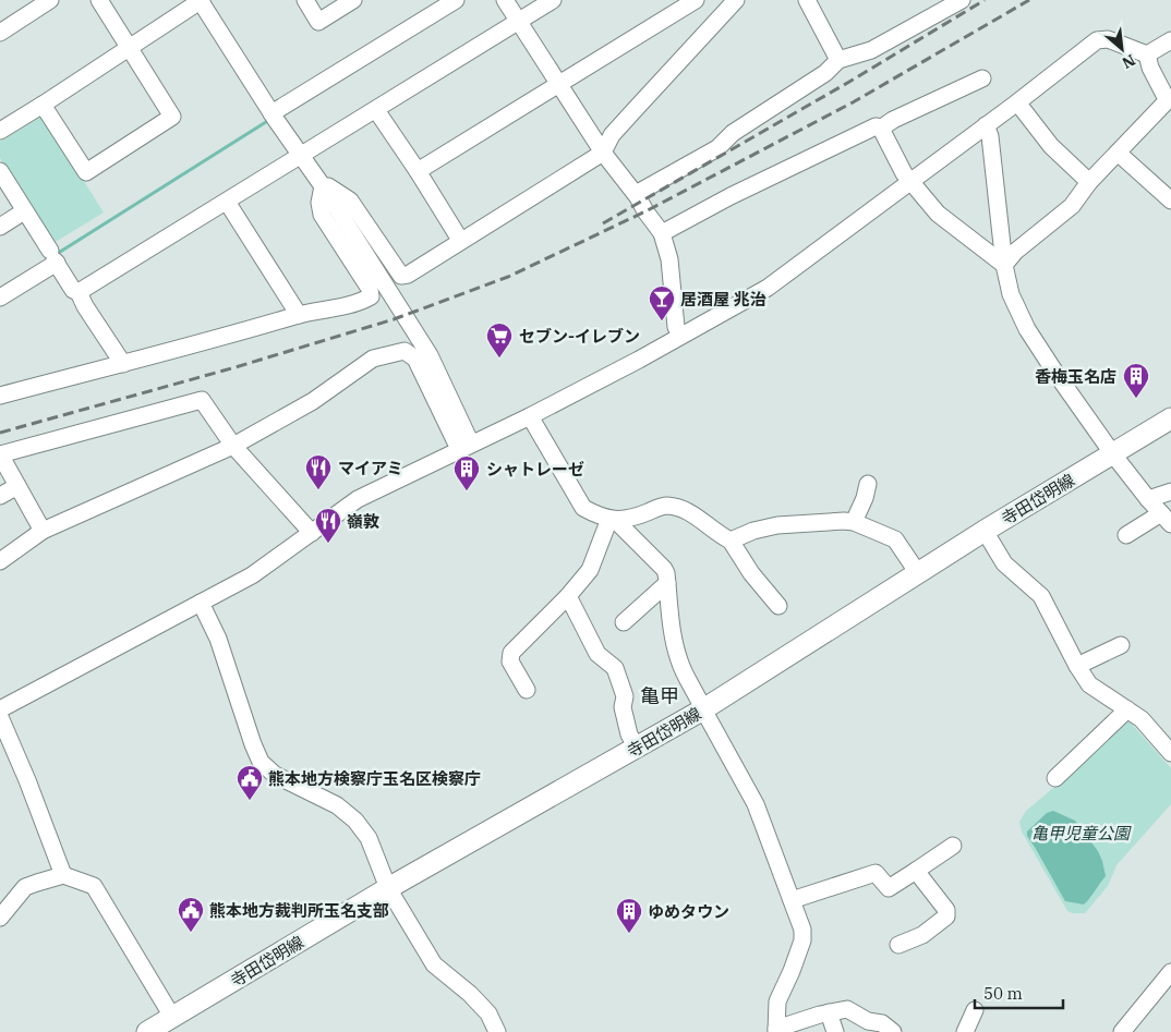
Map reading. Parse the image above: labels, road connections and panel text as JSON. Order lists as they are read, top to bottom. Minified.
{"streets":{"main road":["寺田岱明線"]},"districts":["亀甲"],"parks":["亀甲児童公園"],"places":{"bar":["居酒屋 兆治"],"supermarket":["セブン-イレブン"],"building":["香梅玉名店","シャトレーゼ","ゆめタウン"],"restaurant":["マイアミ","嶺敦"],"public building":["熊本地方検察庁玉名区検察庁","熊本地方裁判所玉名支部"]},"scale_bar":"50 m","north":"bottom right"}
